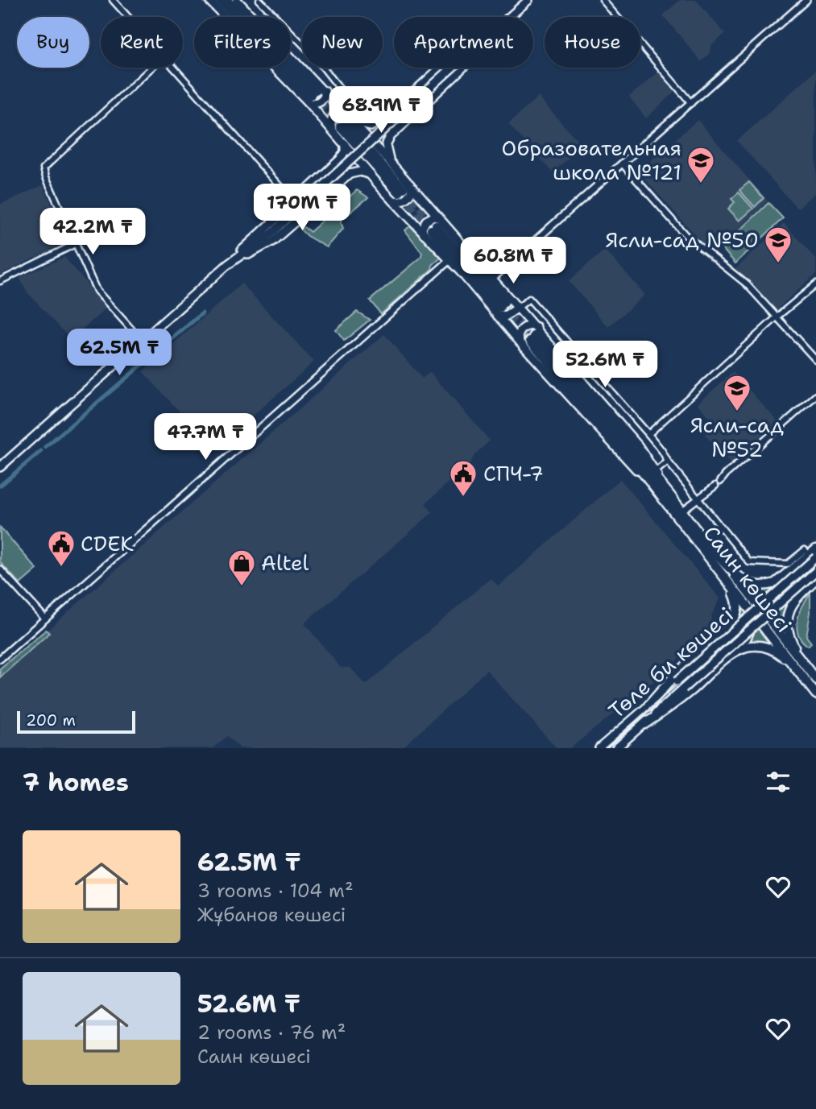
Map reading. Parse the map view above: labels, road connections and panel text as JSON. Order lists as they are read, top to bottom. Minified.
{"streets":{"main road":["Саин көшесі","Төле би көшесі"]},"places":{"school or university":["Образовательная школа №121","Ясли-сад №50","Ясли-сад №52"],"public building":["СПЧ-7","CDEK"],"shop":["Altel"]},"scale_bar":"200 m","page":{"chip":["Buy","Rent","Filters","New","Apartment","House"],"price":["68.9M ₸","170M ₸","42.2M ₸","60.8M ₸","62.5M ₸","52.6M ₸","47.7M ₸"],"scale":"200 m","heading":"7 homes","list":[{"name":"62.5M ₸","note":"3 rooms · 104 m² · Жұбанов көшесі"},{"name":"52.6M ₸","note":"2 rooms · 76 m² · Саин көшесі"}]}}
